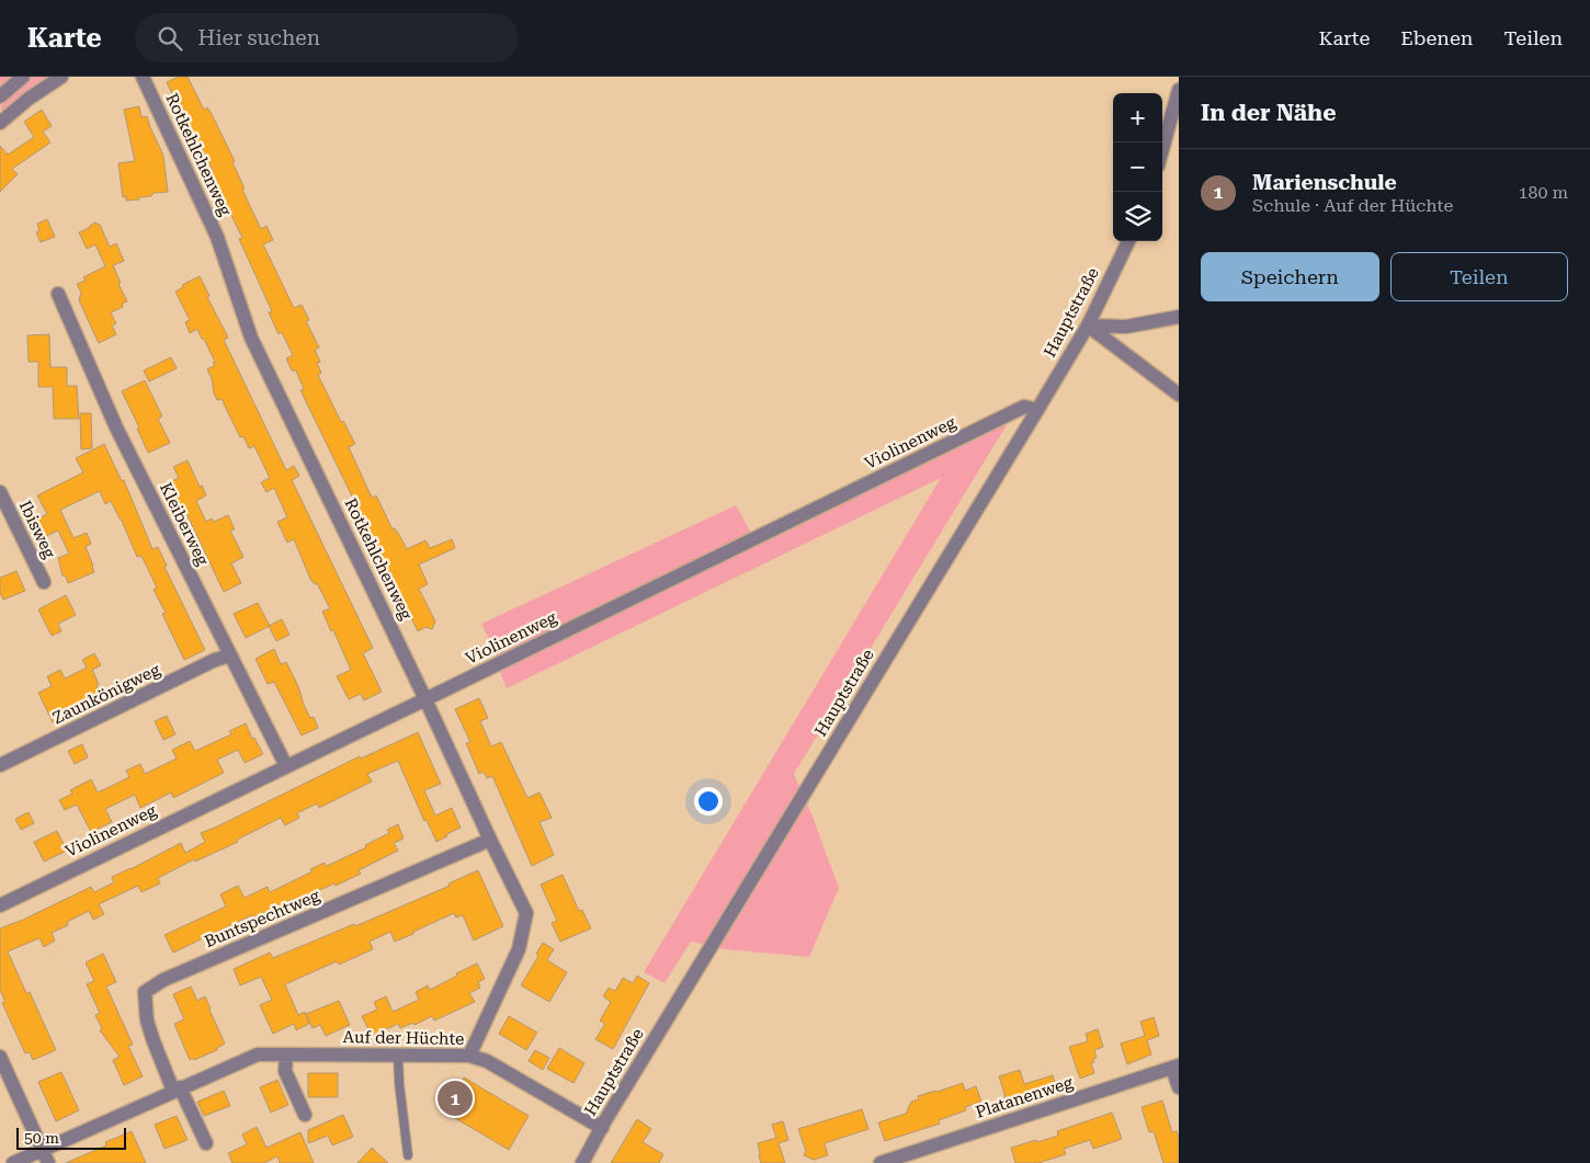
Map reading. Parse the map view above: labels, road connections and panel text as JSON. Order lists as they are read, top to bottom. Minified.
{"streets":{"street":["Rotkehlchenweg","Hauptstraße","Violinenweg","Kleiberweg","Ibisweg","Zaunkönigweg","Buntspechtweg","Auf der Hüchte","Platanenweg"]},"crossings":[["Rotkehlchenweg","Violinenweg"],["Rotkehlchenweg","Buntspechtweg"],["Rotkehlchenweg","Auf der Hüchte"],["Hauptstraße","Violinenweg"],["Hauptstraße","Auf der Hüchte"],["Violinenweg","Kleiberweg"],["Kleiberweg","Zaunkönigweg"],["Buntspechtweg","Auf der Hüchte"]],"scale_bar":"50 m","page":{"header":"Karte","search":"Hier suchen","nav":["Karte","Ebenen","Teilen"],"heading":"In der Nähe","map_buttons":["+","−"],"list":[{"mark":"1","name":"Marienschule","note":"Schule · Auf der Hüchte","value":"180 m"}],"buttons":["Speichern","Teilen"],"pins":"1","scale":"50 m"}}
